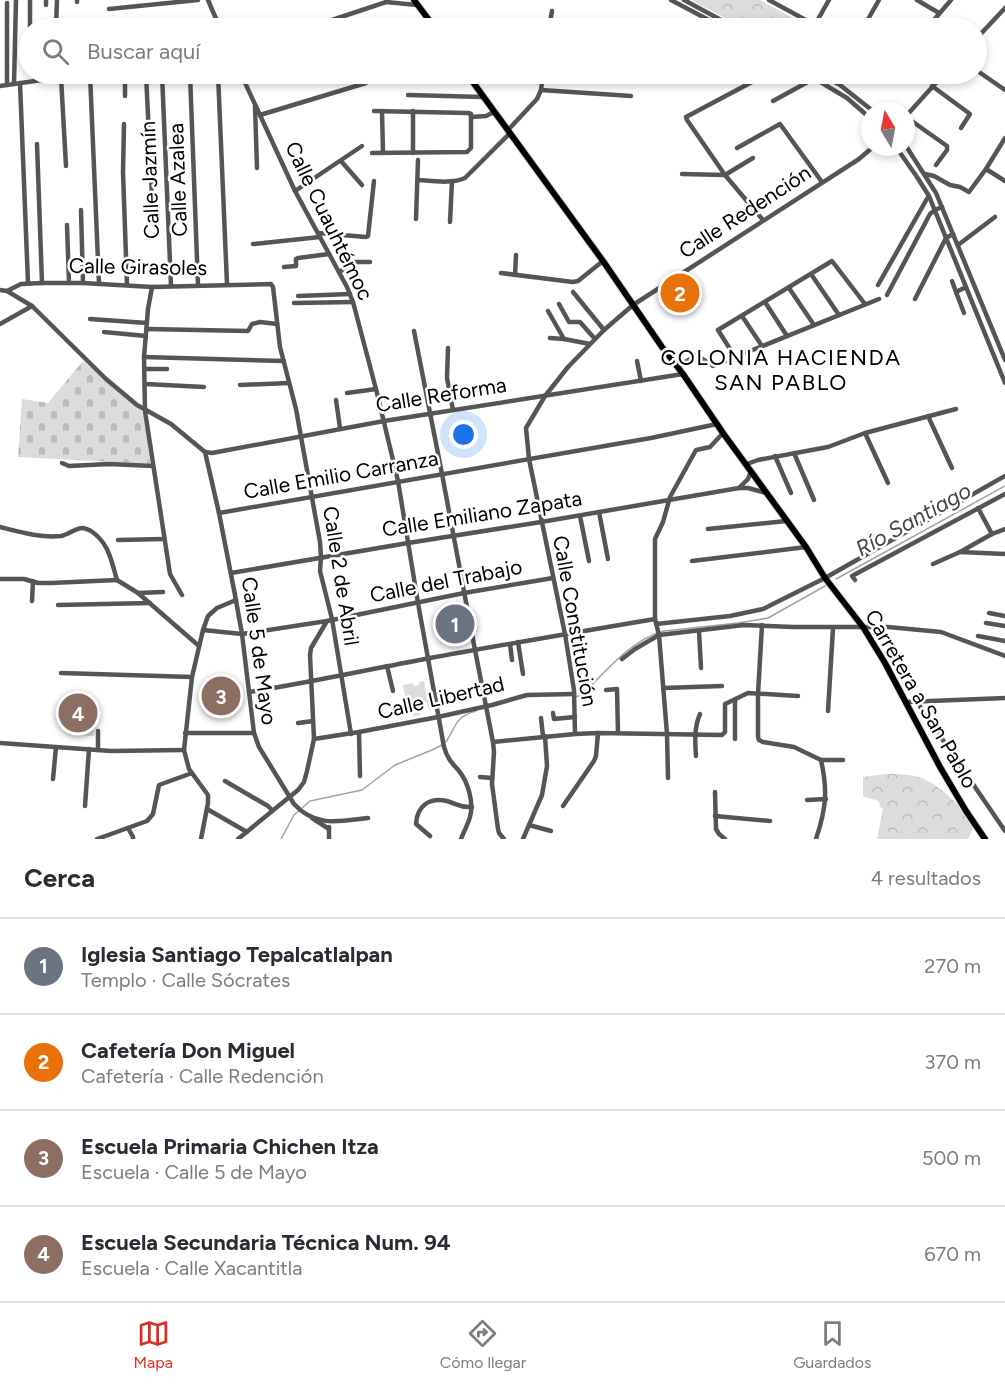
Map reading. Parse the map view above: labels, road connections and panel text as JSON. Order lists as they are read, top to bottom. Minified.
{"streets":{"main road":["Carretera a San Pablo"],"street":["Calle Jazmín","Calle Azalea","Calle Redención","Calle Cuauhtémoc","Calle Girasoles","Calle Reforma","Calle Emilio Carranza","Calle Emiliano Zapata","Calle 2 de Abril","Calle del Trabajo","Calle Constitución","Calle 5 de Mayo","Calle Libertad"]},"crossings":[["Calle Jazmín","Calle Girasoles"],["Calle Azalea","Calle Girasoles"],["Calle Redención","Calle Constitución"],["Calle Redención","Carretera a San Pablo"],["Calle Cuauhtémoc","Calle Reforma"],["Calle Cuauhtémoc","Calle Emilio Carranza"],["Calle Cuauhtémoc","Calle Emiliano Zapata"],["Calle Cuauhtémoc","Calle del Trabajo"],["Calle Cuauhtémoc","Calle Libertad"],["Calle Girasoles","Calle 2 de Abril"],["Calle Reforma","Calle 2 de Abril"],["Calle Reforma","Calle Constitución"],["Calle Reforma","Calle 5 de Mayo"],["Calle Reforma","Carretera a San Pablo"],["Calle Emilio Carranza","Calle 2 de Abril"],["Calle Emilio Carranza","Calle Constitución"],["Calle Emilio Carranza","Calle 5 de Mayo"],["Calle Emilio Carranza","Carretera a San Pablo"],["Calle Emiliano Zapata","Calle 2 de Abril"],["Calle Emiliano Zapata","Calle Constitución"],["Calle Emiliano Zapata","Calle 5 de Mayo"],["Calle Emiliano Zapata","Carretera a San Pablo"],["Calle 2 de Abril","Calle del Trabajo"],["Calle 2 de Abril","Calle Libertad"],["Calle del Trabajo","Calle Constitución"],["Calle del Trabajo","Calle 5 de Mayo"],["Calle Constitución","Calle Libertad"],["Calle Constitución","Carretera a San Pablo"]],"districts":["COLONIA HACIENDA SAN PABLO"],"water":["Río Santiago"],"north":"top","page":{"search":"Buscar aquí","pins":["2","1","3","4"],"heading":["Cerca","4 resultados"],"list":[{"mark":"1","name":"Iglesia Santiago Tepalcatlalpan","note":"Templo · Calle Sócrates","value":"270 m"},{"mark":"2","name":"Cafetería Don Miguel","note":"Cafetería · Calle Redención","value":"370 m"},{"mark":"3","name":"Escuela Primaria Chichen Itza","note":"Escuela · Calle 5 de Mayo","value":"500 m"},{"mark":"4","name":"Escuela Secundaria Técnica Num. 94","note":"Escuela · Calle Xacantitla","value":"670 m"}],"nav":["Mapa","Cómo llegar","Guardados"]}}
